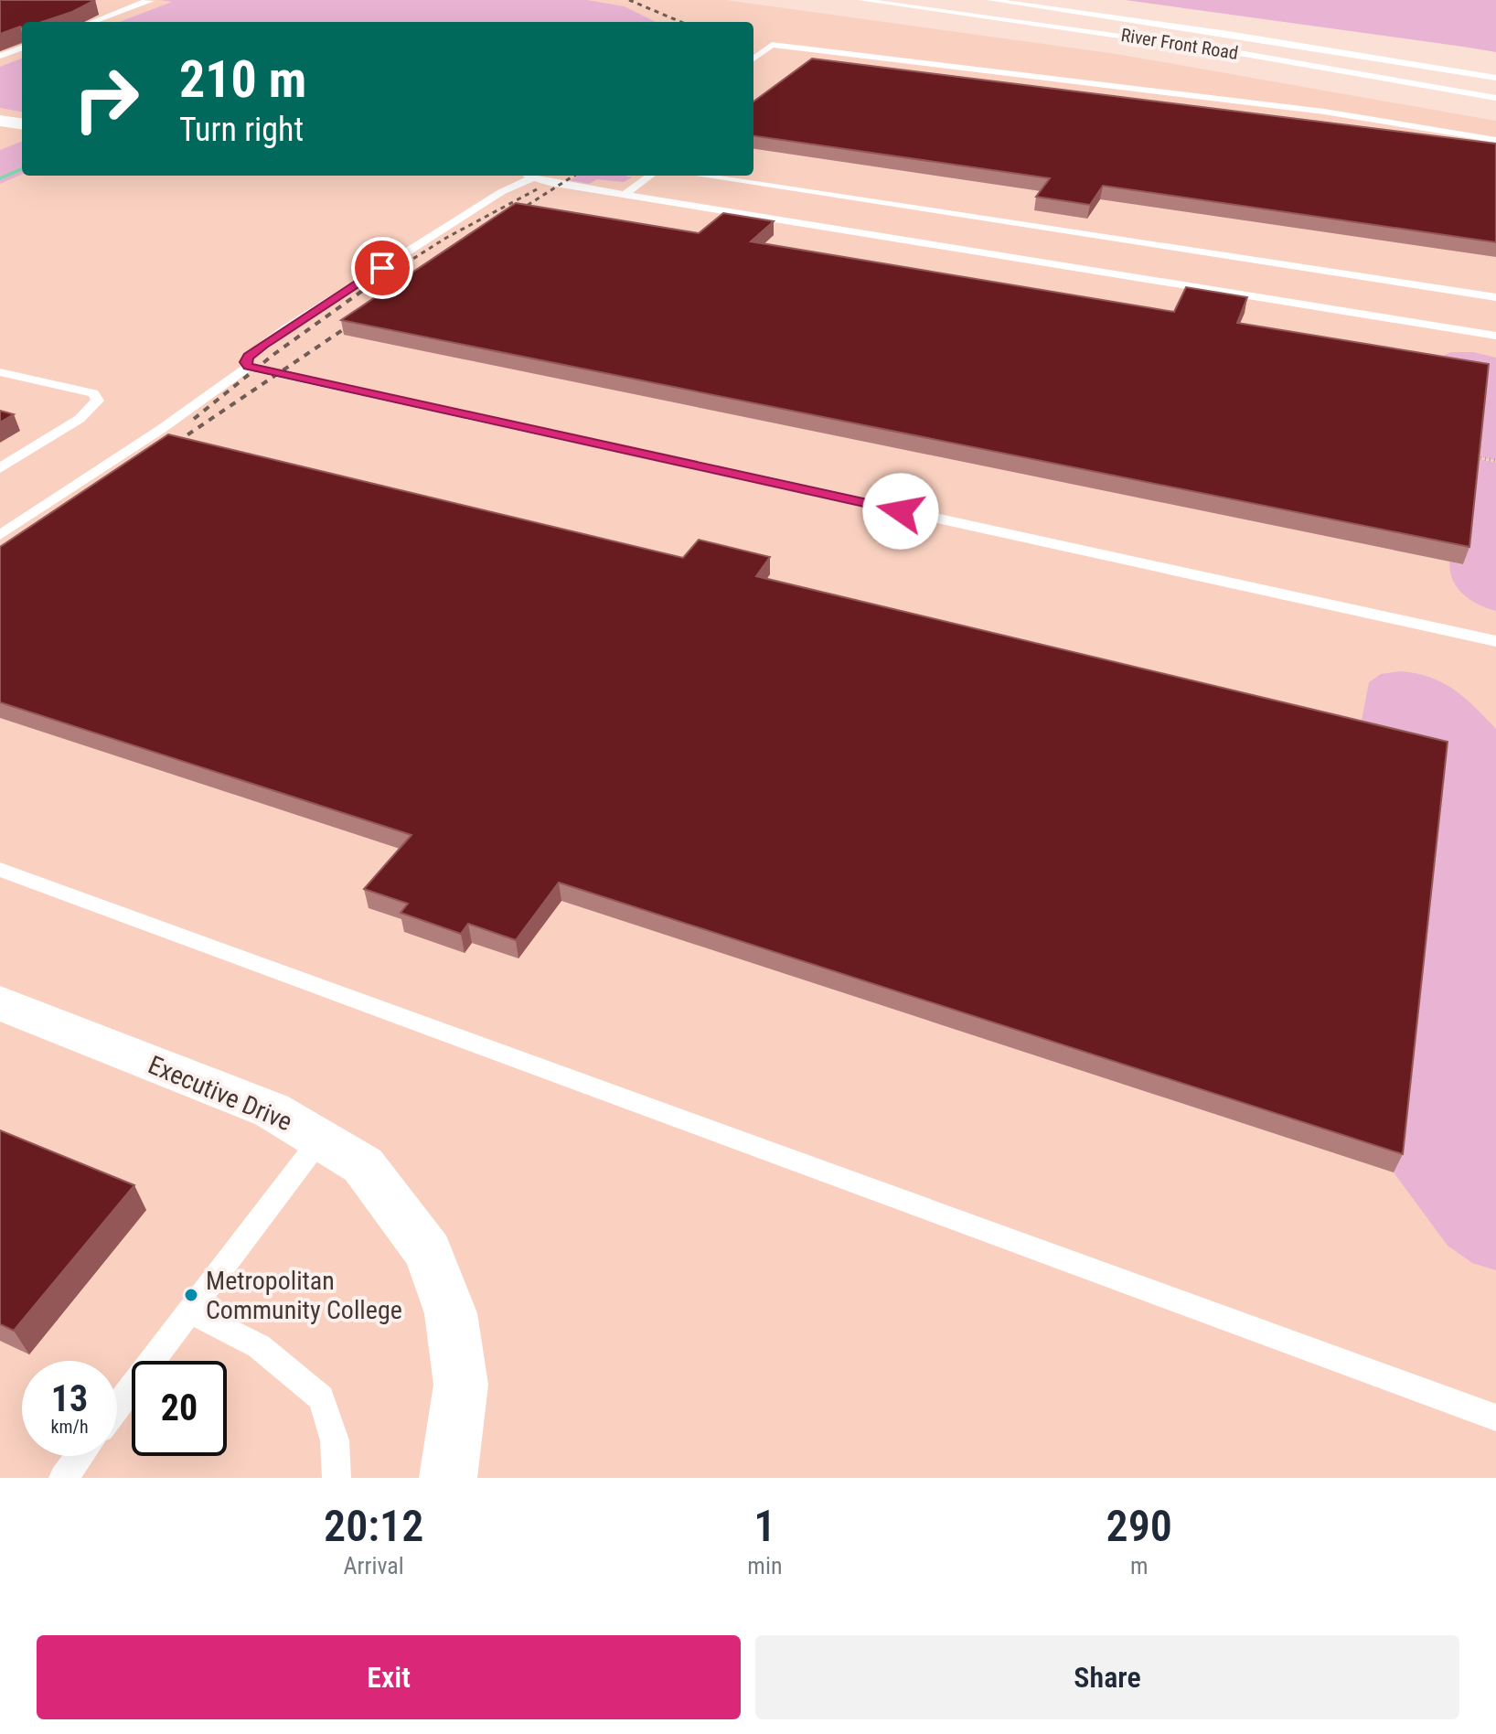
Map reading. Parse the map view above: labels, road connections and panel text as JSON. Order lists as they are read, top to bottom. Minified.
{"streets":{"street":["Executive Drive"],"lane":["River Front Road"]},"places":["Metropolitan Community College"],"page":{"turn":["210 m","Turn right"],"speed":"13 km/h","limit":"20","eta":["20:12","Arrival","1","min","290","m"],"buttons":["Exit","Share"]}}
